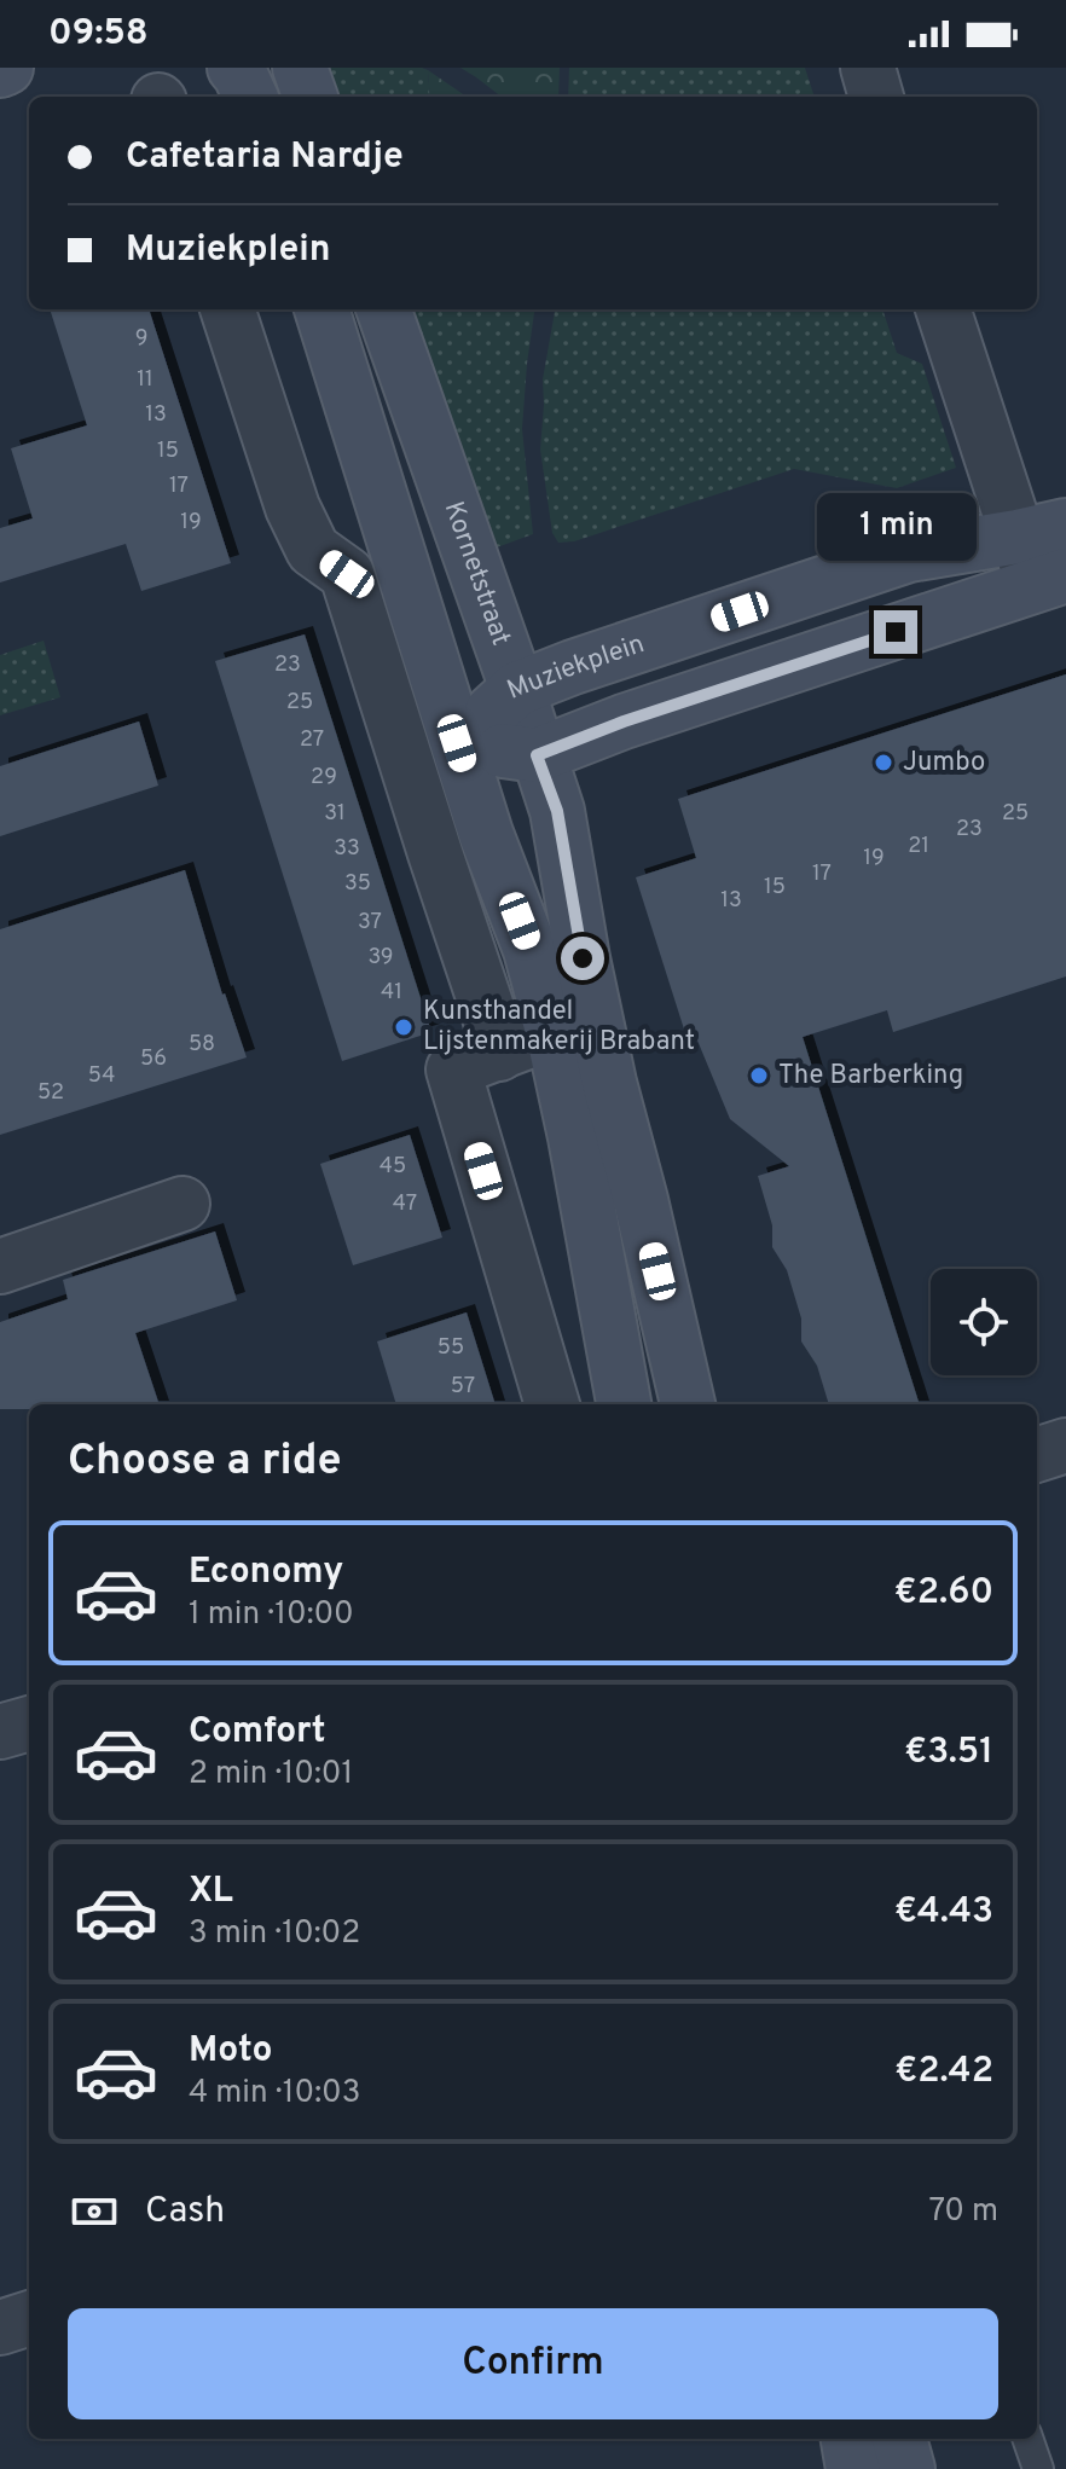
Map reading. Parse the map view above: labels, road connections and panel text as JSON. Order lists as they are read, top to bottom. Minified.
{"streets":{"street":["Kornetstraat","Muziekplein"]},"crossings":[["Kornetstraat","Muziekplein"]],"places":["Jumbo","Kunsthandel Lijstenmakerij Brabant","The Barberking"],"house_numbers":["9","11","13","15","17","19","23","25","27","29","31","25","23","21","33","19","17","35","15","13","37","39","41","58","56","54","52","45","47","55","57"],"page":{"status":"09:58","banner":["Cafetaria Nardje","Muziekplein"],"bubble":"1 min","heading":"Choose a ride","list":[{"name":"Economy","note":"1 min · 10:00","value":"€2.60"},{"name":"Comfort","note":"2 min · 10:01","value":"€3.51"},{"name":"XL","note":"3 min · 10:02","value":"€4.43"},{"name":"Moto","note":"4 min · 10:03","value":"€2.42"}],"pay":["Cash","70 m"],"buttons":"Confirm"}}
